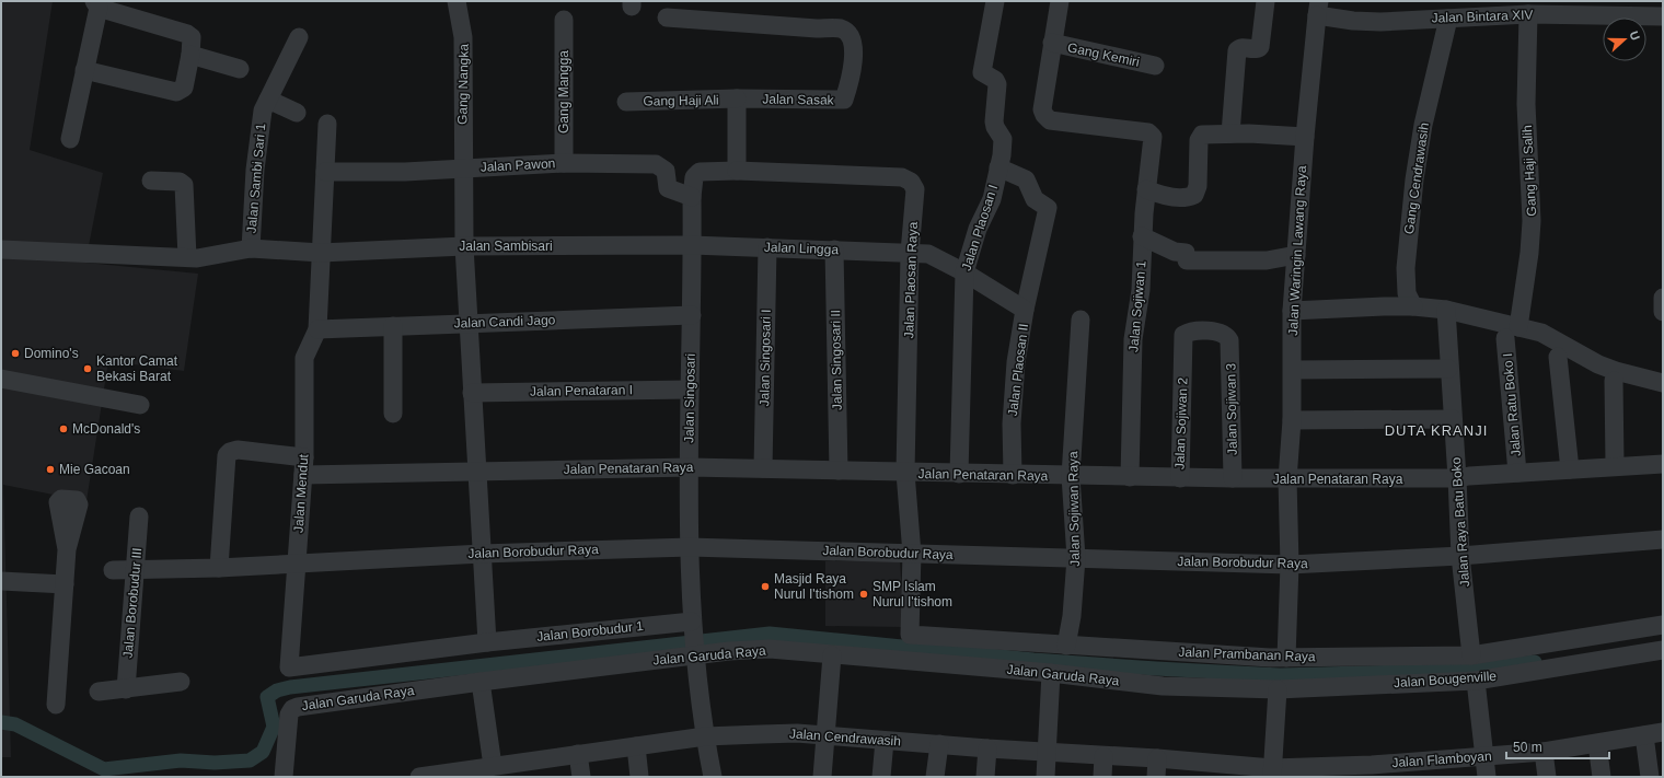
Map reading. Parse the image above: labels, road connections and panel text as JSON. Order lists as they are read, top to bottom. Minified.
{"streets":{"street":["Jalan Bintara XIV","Gang Kemiri","Gang Nangka","Gang Mangga","Jalan Sasak","Gang Haji Ali","Jalan Pawon","Gang Haji Salih","Jalan Sambi Sari 1","Gang Cendrawasih","Jalan Plaosan I","Jalan Sambisari","Jalan Lingga","Jalan Waringin Lawang Raya","Jalan Plaosan Raya","Jalan Sojiwan 1","Jalan Candi Jago","Jalan Singosari I","Jalan Singosari II","Jalan Plaosan II","Jalan Penataran I","Jalan Singosari","Jalan Ratu Boko I","Jalan Sojiwan 3","Jalan Sojiwan 2","Jalan Penataran Raya","Jalan Mendut","Jalan Sojiwan Raya","Jalan Raya Batu Boko","Jalan Borobudur Raya","Jalan Borobudur III","Jalan Borobudur 1","Jalan Prambanan Raya","Jalan Garuda Raya","Jalan Bougenville","Jalan Cendrawasih","Jalan Flamboyan"]},"crossings":[["Jalan Bintara XIV","Gang Haji Salih"],["Jalan Bintara XIV","Gang Cendrawasih"],["Jalan Bintara XIV","Jalan Waringin Lawang Raya"],["Gang Kemiri","Jalan Sojiwan 1"],["Gang Nangka","Jalan Pawon"],["Gang Nangka","Jalan Sambisari"],["Gang Nangka","Jalan Candi Jago"],["Gang Nangka","Jalan Penataran I"],["Gang Nangka","Jalan Penataran Raya"],["Gang Nangka","Jalan Mendut"],["Gang Nangka","Jalan Borobudur Raya"],["Gang Nangka","Jalan Borobudur 1"],["Gang Mangga","Jalan Pawon"],["Jalan Sasak","Gang Haji Ali"],["Jalan Pawon","Jalan Mendut"],["Gang Haji Salih","Jalan Ratu Boko I"],["Jalan Sambi Sari 1","Jalan Sambisari"],["Jalan Plaosan I","Jalan Lingga"],["Jalan Plaosan I","Jalan Plaosan II"],["Jalan Plaosan I","Jalan Penataran Raya"],["Jalan Sambisari","Jalan Lingga"],["Jalan Sambisari","Jalan Singosari"],["Jalan Sambisari","Jalan Mendut"],["Jalan Lingga","Jalan Plaosan Raya"],["Jalan Lingga","Jalan Singosari I"],["Jalan Lingga","Jalan Singosari II"],["Jalan Lingga","Jalan Plaosan II"],["Jalan Lingga","Jalan Singosari"],["Jalan Waringin Lawang Raya","Jalan Penataran Raya"],["Jalan Waringin Lawang Raya","Jalan Borobudur Raya"],["Jalan Waringin Lawang Raya","Jalan Prambanan Raya"],["Jalan Plaosan Raya","Jalan Penataran Raya"],["Jalan Plaosan Raya","Jalan Borobudur Raya"],["Jalan Plaosan Raya","Jalan Prambanan Raya"],["Jalan Sojiwan 1","Jalan Penataran Raya"],["Jalan Candi Jago","Jalan Singosari"],["Jalan Candi Jago","Jalan Mendut"],["Jalan Singosari I","Jalan Penataran Raya"],["Jalan Singosari II","Jalan Penataran Raya"],["Jalan Plaosan II","Jalan Penataran Raya"],["Jalan Penataran I","Jalan Singosari"],["Jalan Singosari","Jalan Penataran Raya"],["Jalan Singosari","Jalan Borobudur Raya"],["Jalan Singosari","Jalan Borobudur 1"],["Jalan Singosari","Jalan Garuda Raya"],["Jalan Singosari","Jalan Cendrawasih"],["Jalan Ratu Boko I","Jalan Penataran Raya"],["Jalan Sojiwan 3","Jalan Sojiwan 2"],["Jalan Sojiwan 3","Jalan Penataran Raya"],["Jalan Sojiwan 2","Jalan Penataran Raya"],["Jalan Penataran Raya","Jalan Mendut"],["Jalan Penataran Raya","Jalan Sojiwan Raya"],["Jalan Penataran Raya","Jalan Raya Batu Boko"],["Jalan Penataran Raya","Jalan Borobudur Raya"],["Jalan Mendut","Jalan Borobudur Raya"],["Jalan Mendut","Jalan Borobudur 1"],["Jalan Sojiwan Raya","Jalan Borobudur Raya"],["Jalan Sojiwan Raya","Jalan Prambanan Raya"],["Jalan Raya Batu Boko","Jalan Borobudur Raya"],["Jalan Raya Batu Boko","Jalan Prambanan Raya"],["Jalan Borobudur Raya","Jalan Borobudur III"],["Jalan Borobudur Raya","Jalan Prambanan Raya"],["Jalan Borobudur 1","Jalan Garuda Raya"],["Jalan Garuda Raya","Jalan Bougenville"],["Jalan Cendrawasih","Jalan Flamboyan"]],"districts":["DUTA KRANJI"],"places":["Domino's","Kantor Camat Bekasi Barat","McDonald's","Mie Gacoan","Masjid Raya Nurul I'tishom","SMP Islam Nurul I'tishom"],"scale_bar":"50 m","north":"right"}
